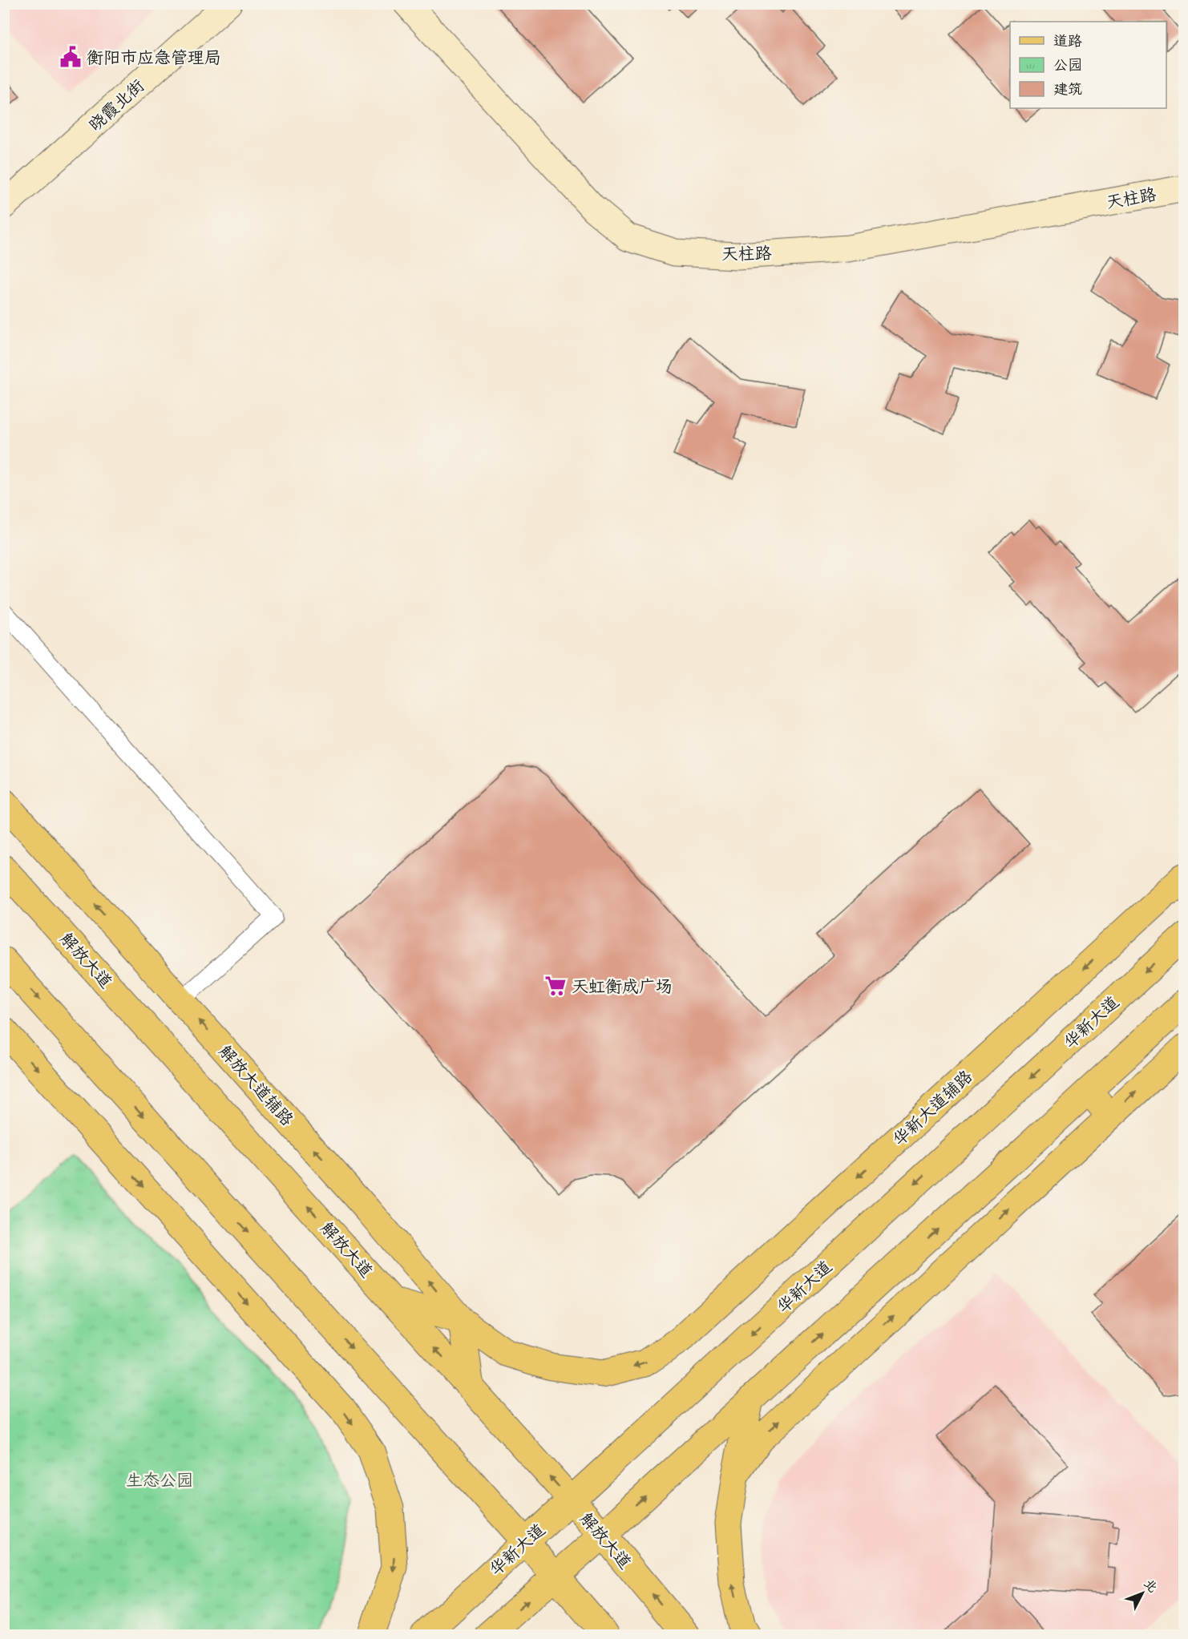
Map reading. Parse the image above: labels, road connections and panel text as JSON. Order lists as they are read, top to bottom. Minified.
{"streets":{"main road":["解放大道","华新大道","解放大道辅路","华新大道辅路"],"street":["晓霞北街","天柱路"]},"crossings":[["解放大道","华新大道"],["解放大道辅路","华新大道辅路"]],"parks":["生态公园"],"places":{"public building":["衡阳市应急管理局"],"supermarket":["天虹衡成广场"]},"legend":["道路","公园","建筑"],"north":"top right"}
